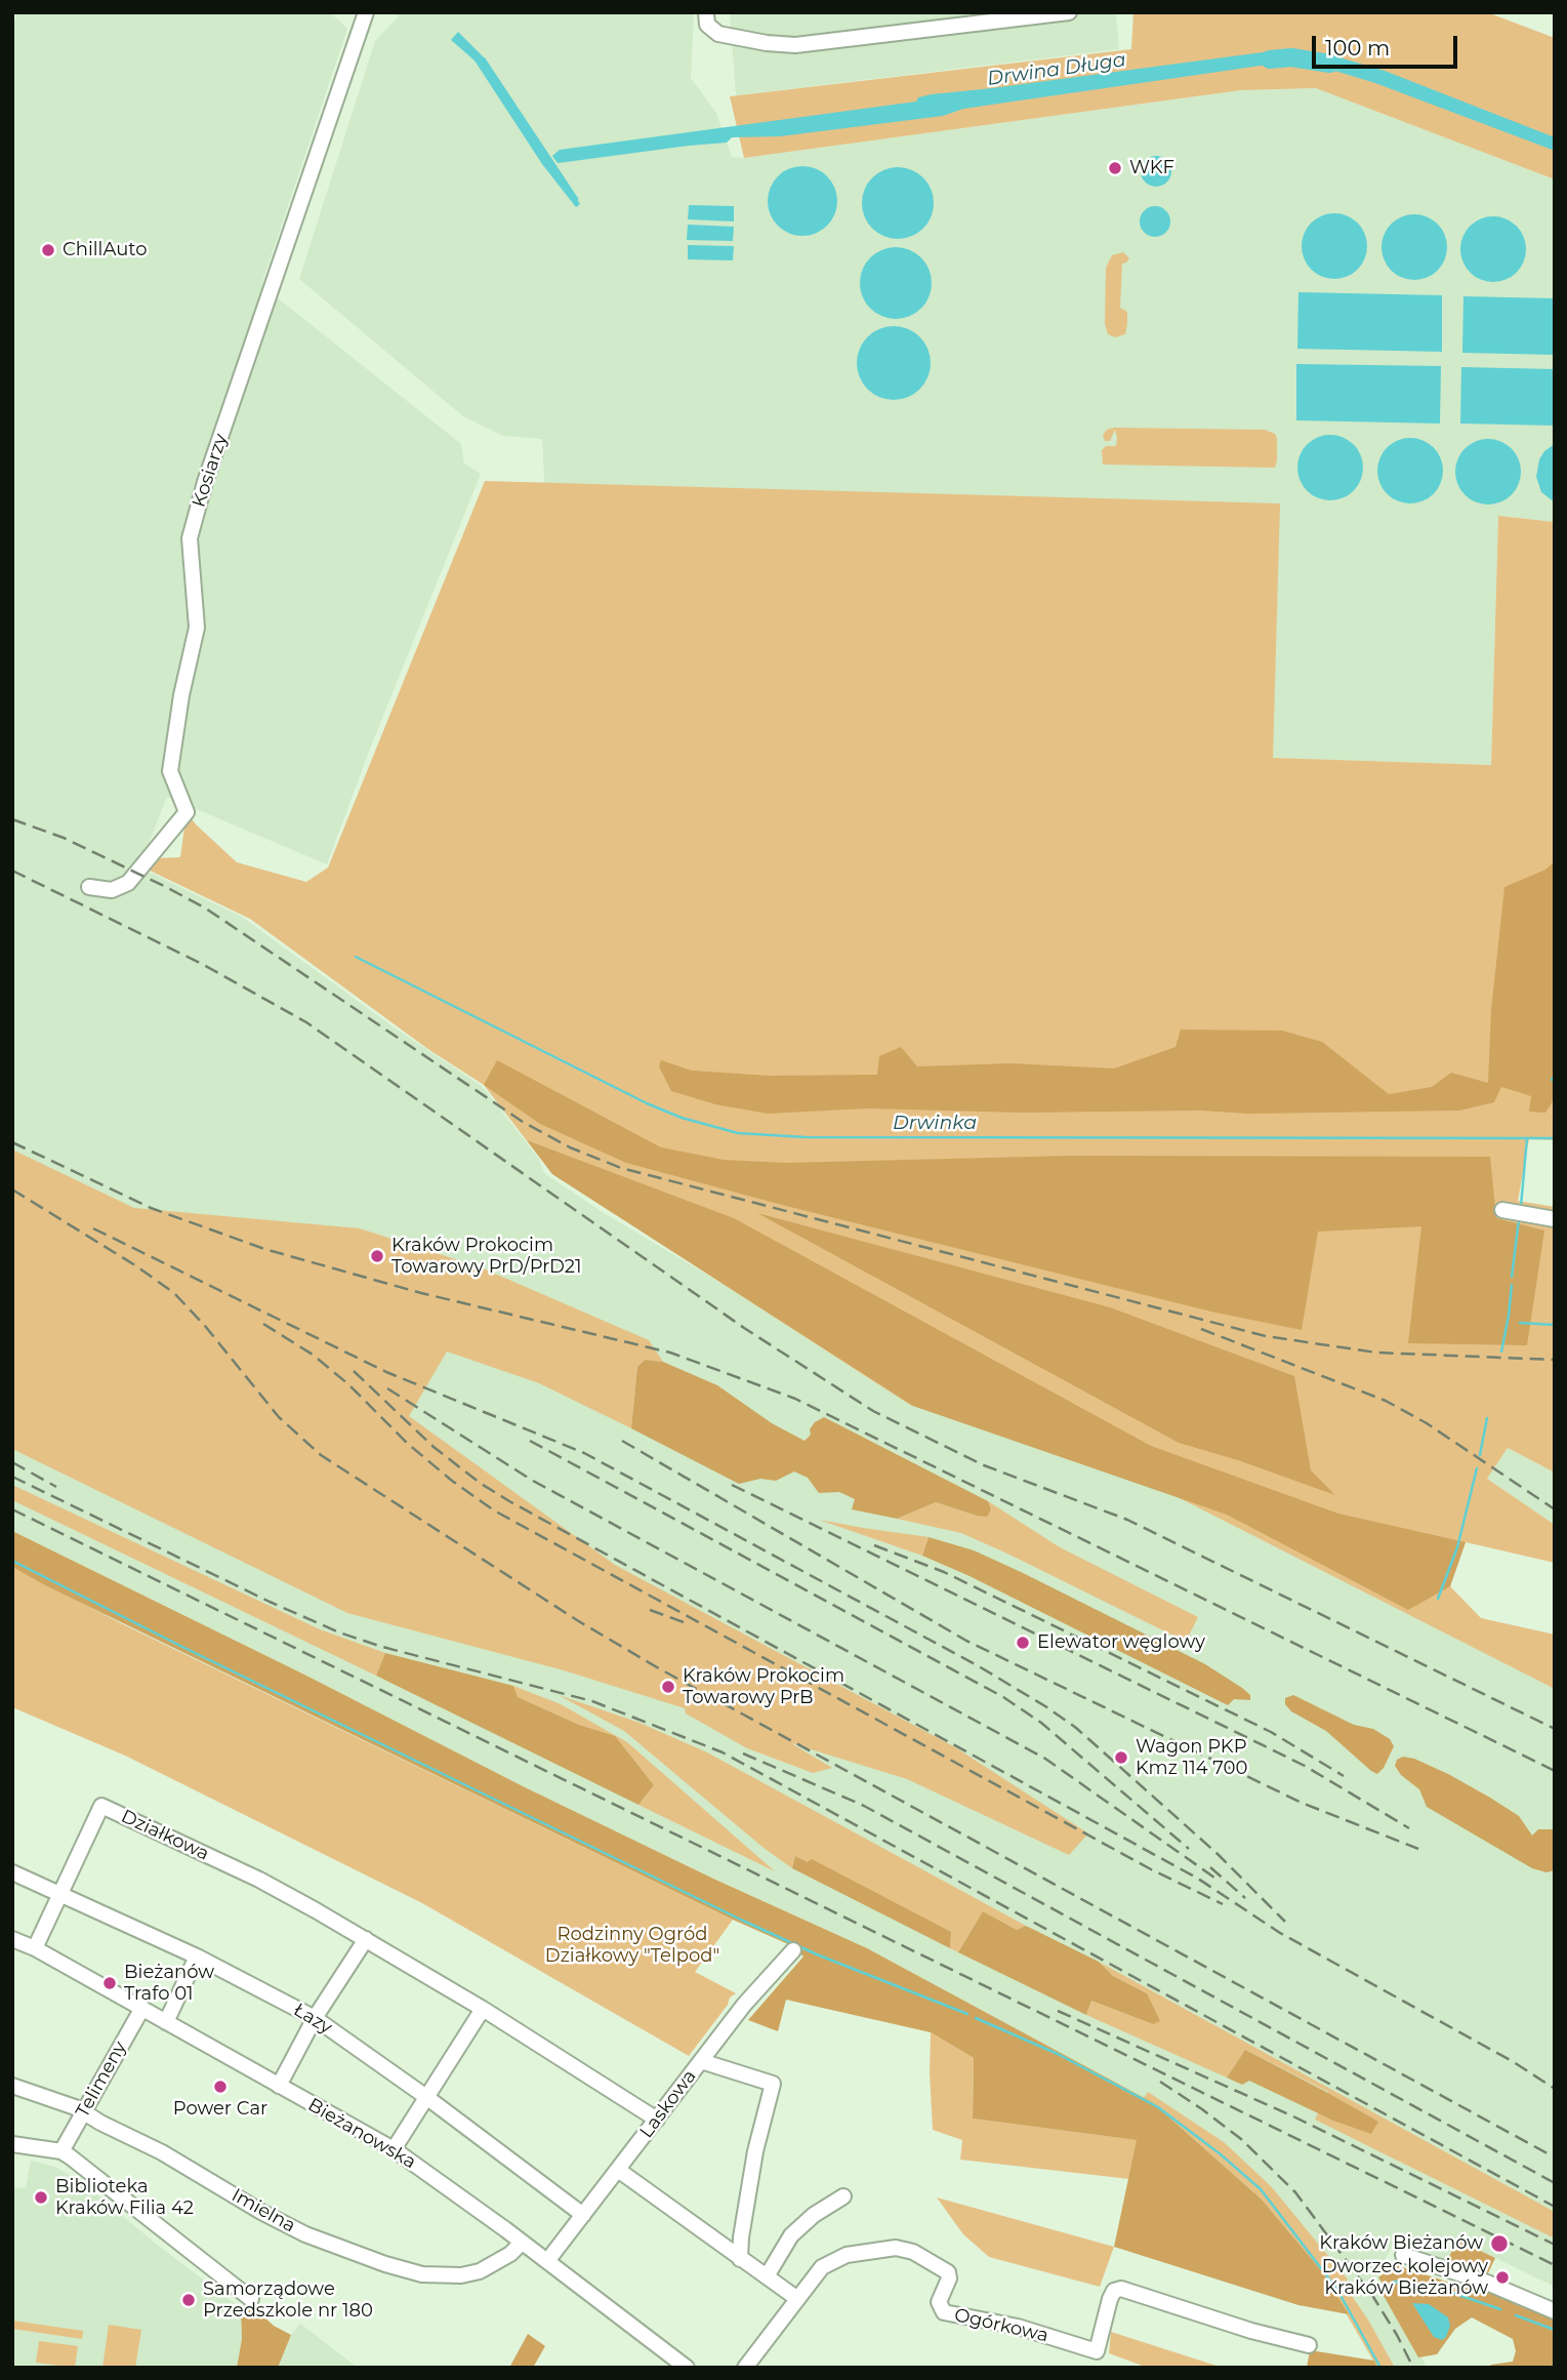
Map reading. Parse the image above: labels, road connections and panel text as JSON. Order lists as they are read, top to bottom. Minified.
{"streets":{"street":["Kosiarzy","Działkowa","Łazy","Telimeny","Laskowa","Bieżanowska","Imielna","Ogórkowa"]},"crossings":[["Działkowa","Łazy"],["Działkowa","Laskowa"],["Działkowa","Bieżanowska"],["Łazy","Laskowa"],["Telimeny","Bieżanowska"],["Telimeny","Imielna"],["Laskowa","Bieżanowska"],["Bieżanowska","Imielna"]],"water":["Drwina Długa","Drwinka"],"parks":["Rodzinny Ogród Działkowy \"Telpod\""],"places":["WKF","ChillAuto","Kraków Prokocim Towarowy PrD/PrD21","Elewator węglowy","Kraków Prokocim Towarowy PrB","Wagon PKP Kmz 114 700","Bieżanów Trafo 01","Power Car","Biblioteka Kraków Filia 42","Kraków Bieżanów","Dworzec kolejowy Kraków Bieżanów","Samorządowe Przedszkole nr 180"],"scale_bar":"100 m"}
